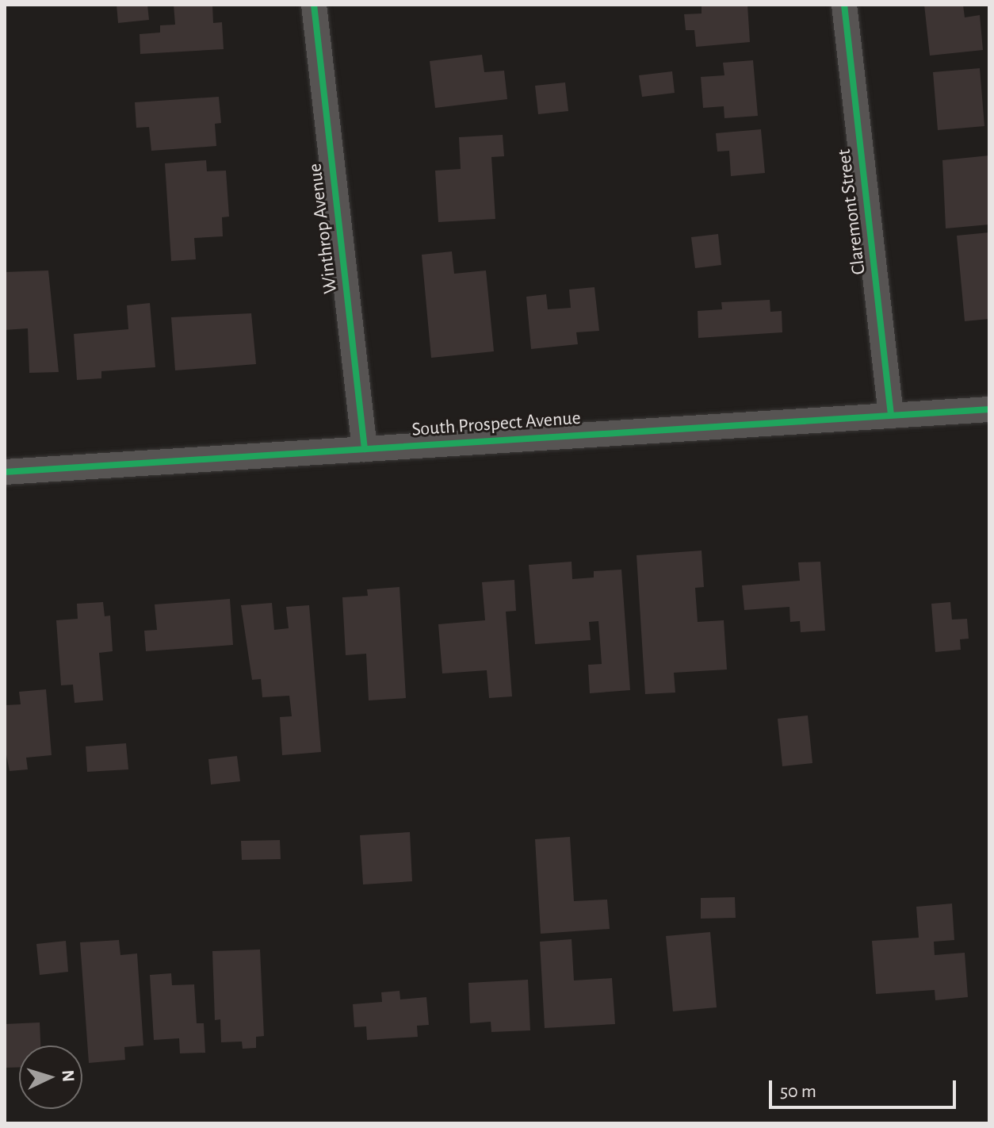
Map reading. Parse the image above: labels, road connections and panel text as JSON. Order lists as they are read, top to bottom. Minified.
{"streets":{"street":["Claremont Street","Winthrop Avenue","South Prospect Avenue"]},"crossings":[["Claremont Street","South Prospect Avenue"],["Winthrop Avenue","South Prospect Avenue"]],"scale_bar":"50 m","north":"right"}
